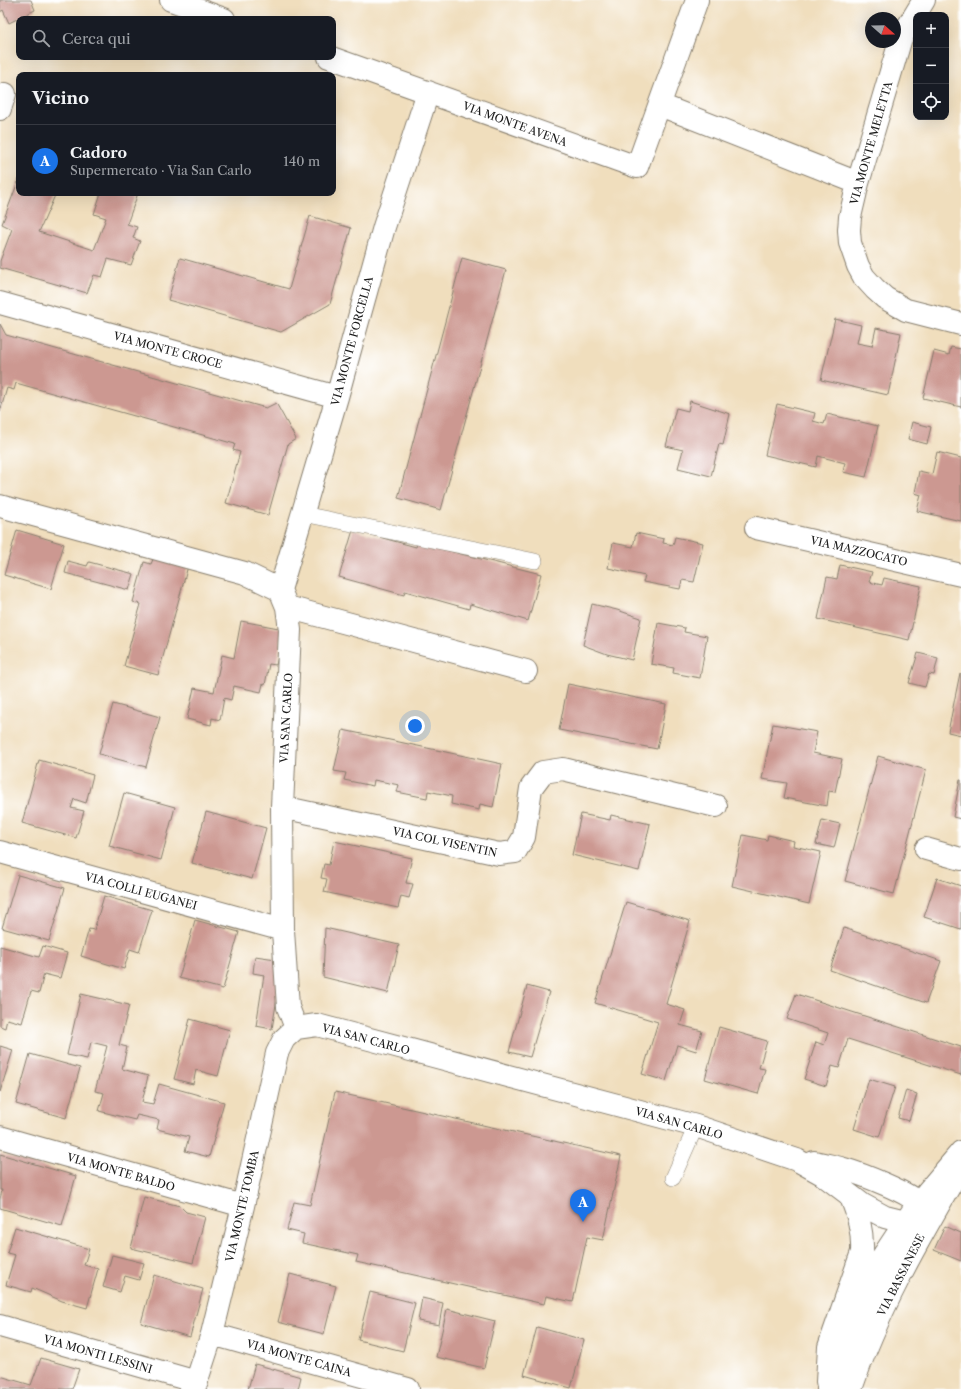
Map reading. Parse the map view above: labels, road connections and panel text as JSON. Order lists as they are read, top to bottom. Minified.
{"streets":{"street":["VIA MONTE AVENA","VIA MONTE MELETTA","VIA MONTE FORCELLA","VIA MONTE CROCE","VIA MAZZOCATO","VIA SAN CARLO","VIA COL VISENTIN","VIA COLLI EUGANEI","VIA MONTE BALDO","VIA MONTE TOMBA","VIA BASSANESE","VIA MONTI LESSINI","VIA MONTE CAINA"]},"crossings":[["VIA MONTE AVENA","VIA MONTE FORCELLA"],["VIA MONTE FORCELLA","VIA MONTE CROCE"],["VIA MONTE FORCELLA","VIA SAN CARLO"],["VIA SAN CARLO","VIA COL VISENTIN"],["VIA SAN CARLO","VIA COLLI EUGANEI"],["VIA SAN CARLO","VIA MONTE TOMBA"],["VIA SAN CARLO","VIA BASSANESE"],["VIA MONTE BALDO","VIA MONTE TOMBA"],["VIA MONTE TOMBA","VIA MONTI LESSINI"],["VIA MONTE TOMBA","VIA MONTE CAINA"]],"north":"right","page":{"map_buttons":["+","−"],"search":"Cerca qui","heading":"Vicino","list":[{"mark":"A","name":"Cadoro","note":"Supermercato · Via San Carlo","value":"140 m"}],"pins":"A"}}
